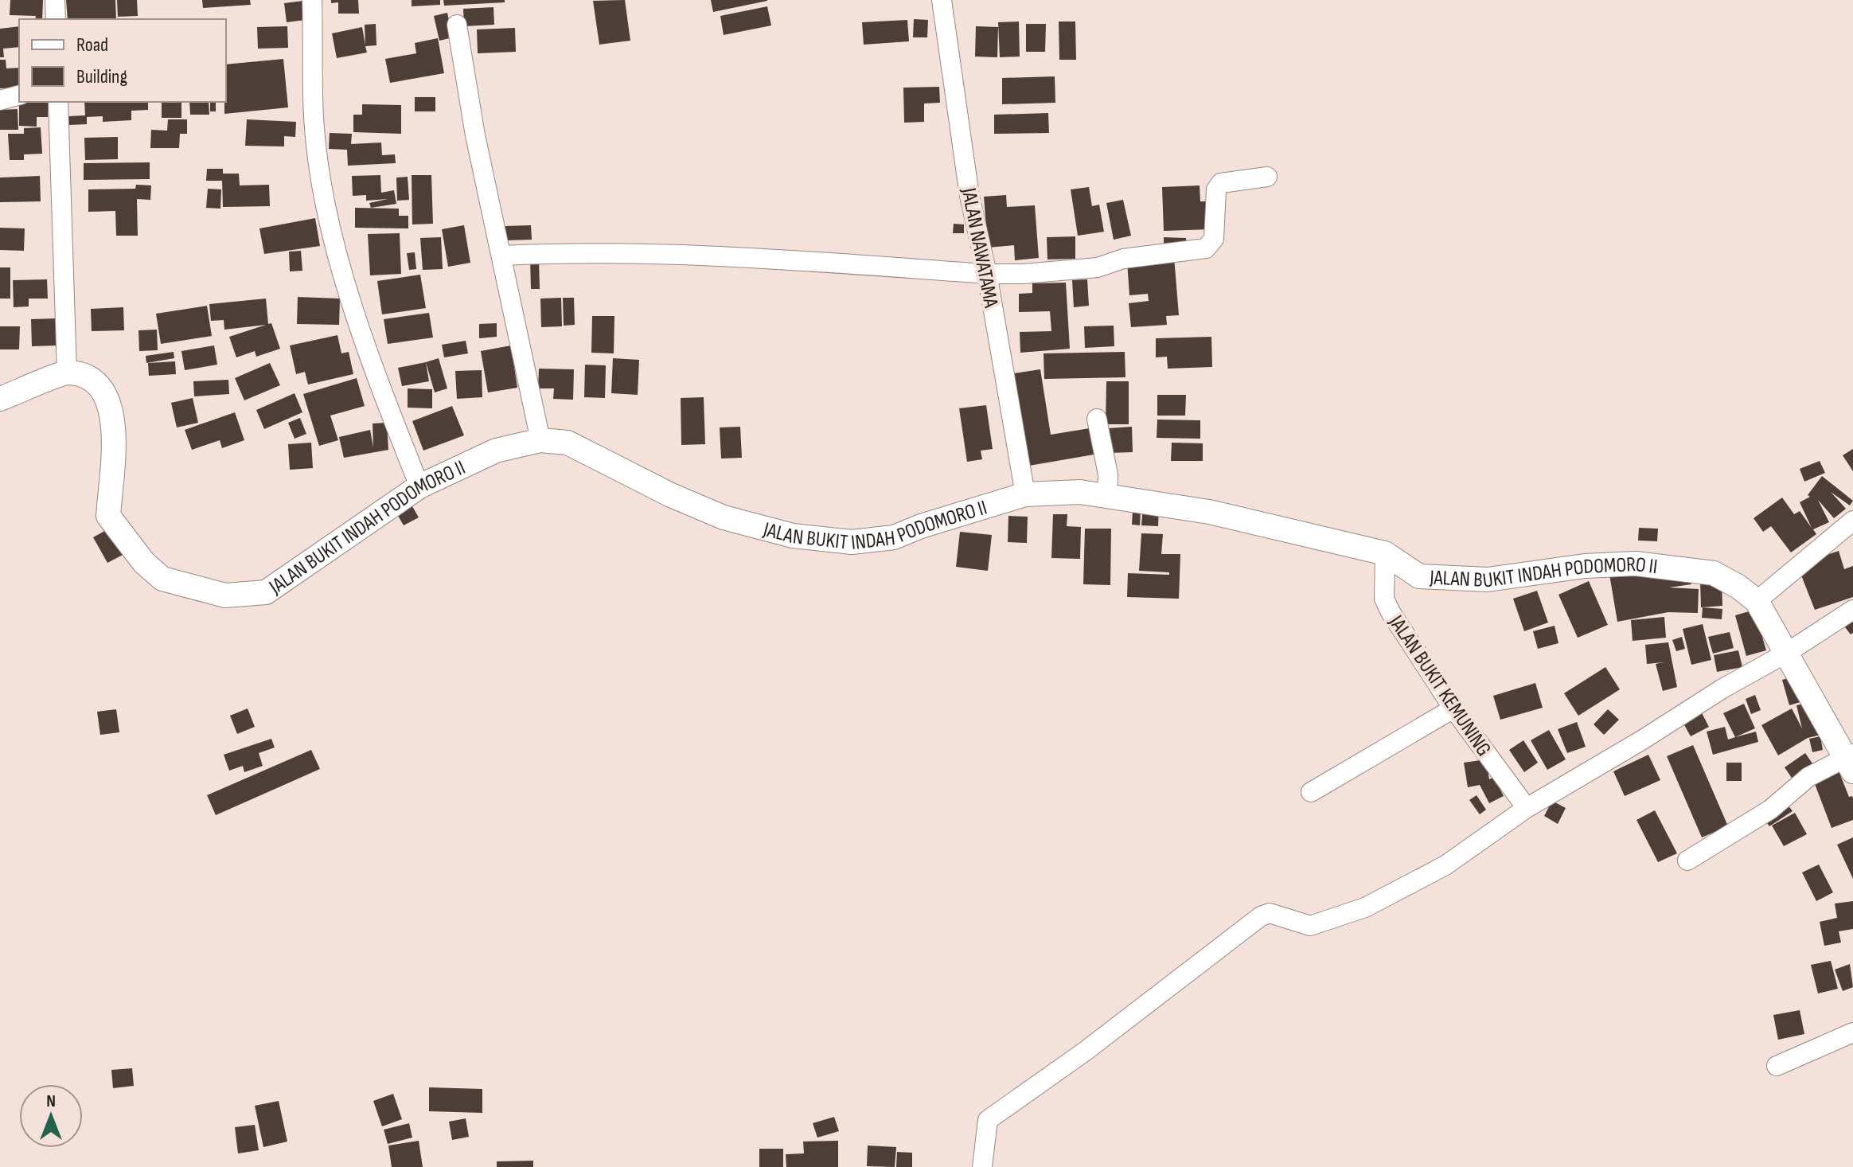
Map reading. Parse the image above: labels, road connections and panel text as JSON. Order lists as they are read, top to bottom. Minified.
{"streets":{"street":["JALAN NAWATAMA","JALAN BUKIT INDAH PODOMORO II","JALAN BUKIT KEMUNING"]},"crossings":[["JALAN NAWATAMA","JALAN BUKIT INDAH PODOMORO II"],["JALAN BUKIT INDAH PODOMORO II","JALAN BUKIT KEMUNING"]],"legend":["Road","Building"],"north":"top"}
